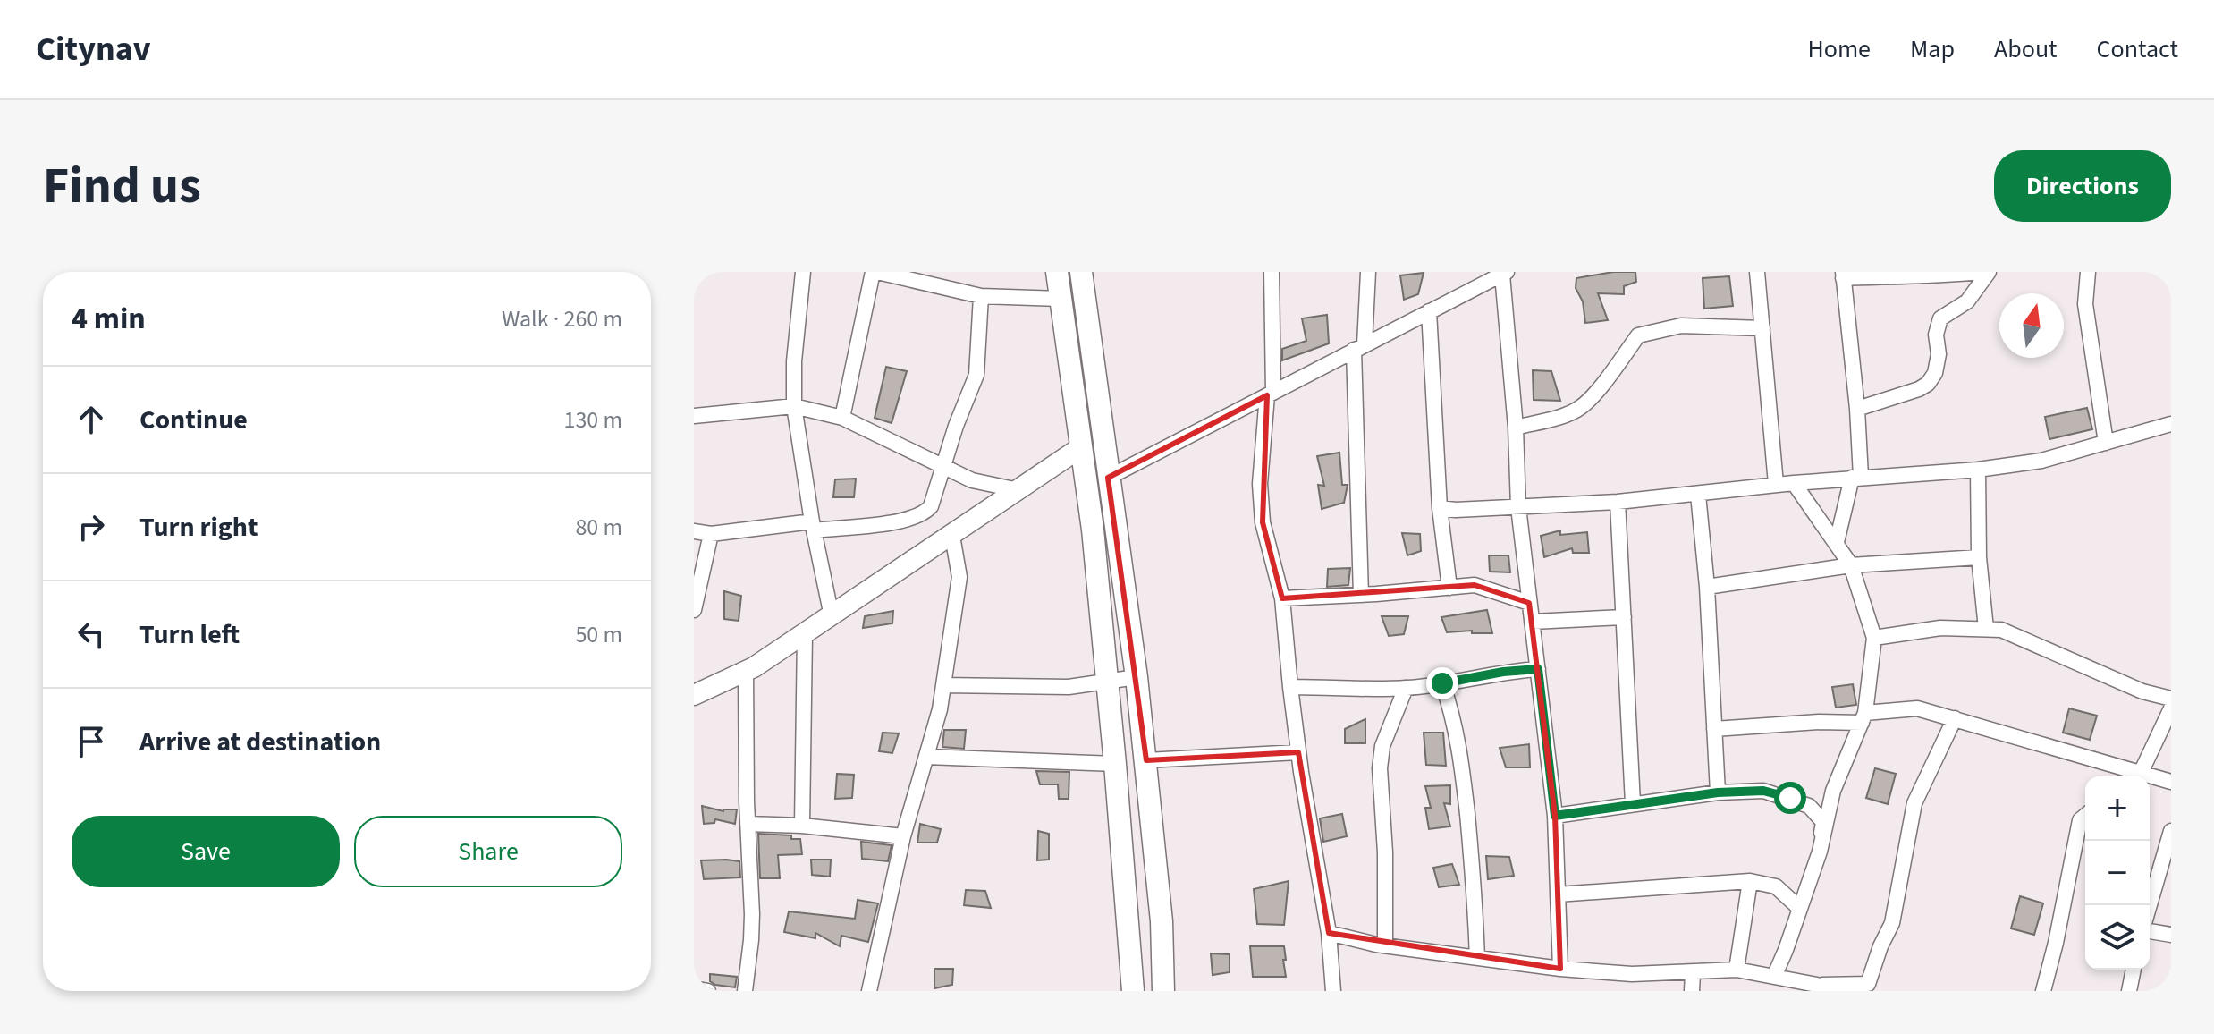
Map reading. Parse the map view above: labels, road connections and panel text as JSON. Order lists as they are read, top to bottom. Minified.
{"north":"top","page":{"header":"Citynav","nav":["Home","Map","About","Contact"],"buttons":["Directions",["Save","Share"]],"title":"Find us","heading":["4 min","Walk · 260 m"],"list":[["Continue","130 m"],["Turn right","80 m"],["Turn left","50 m"],"Arrive at destination"],"map_buttons":["+","−"]}}
